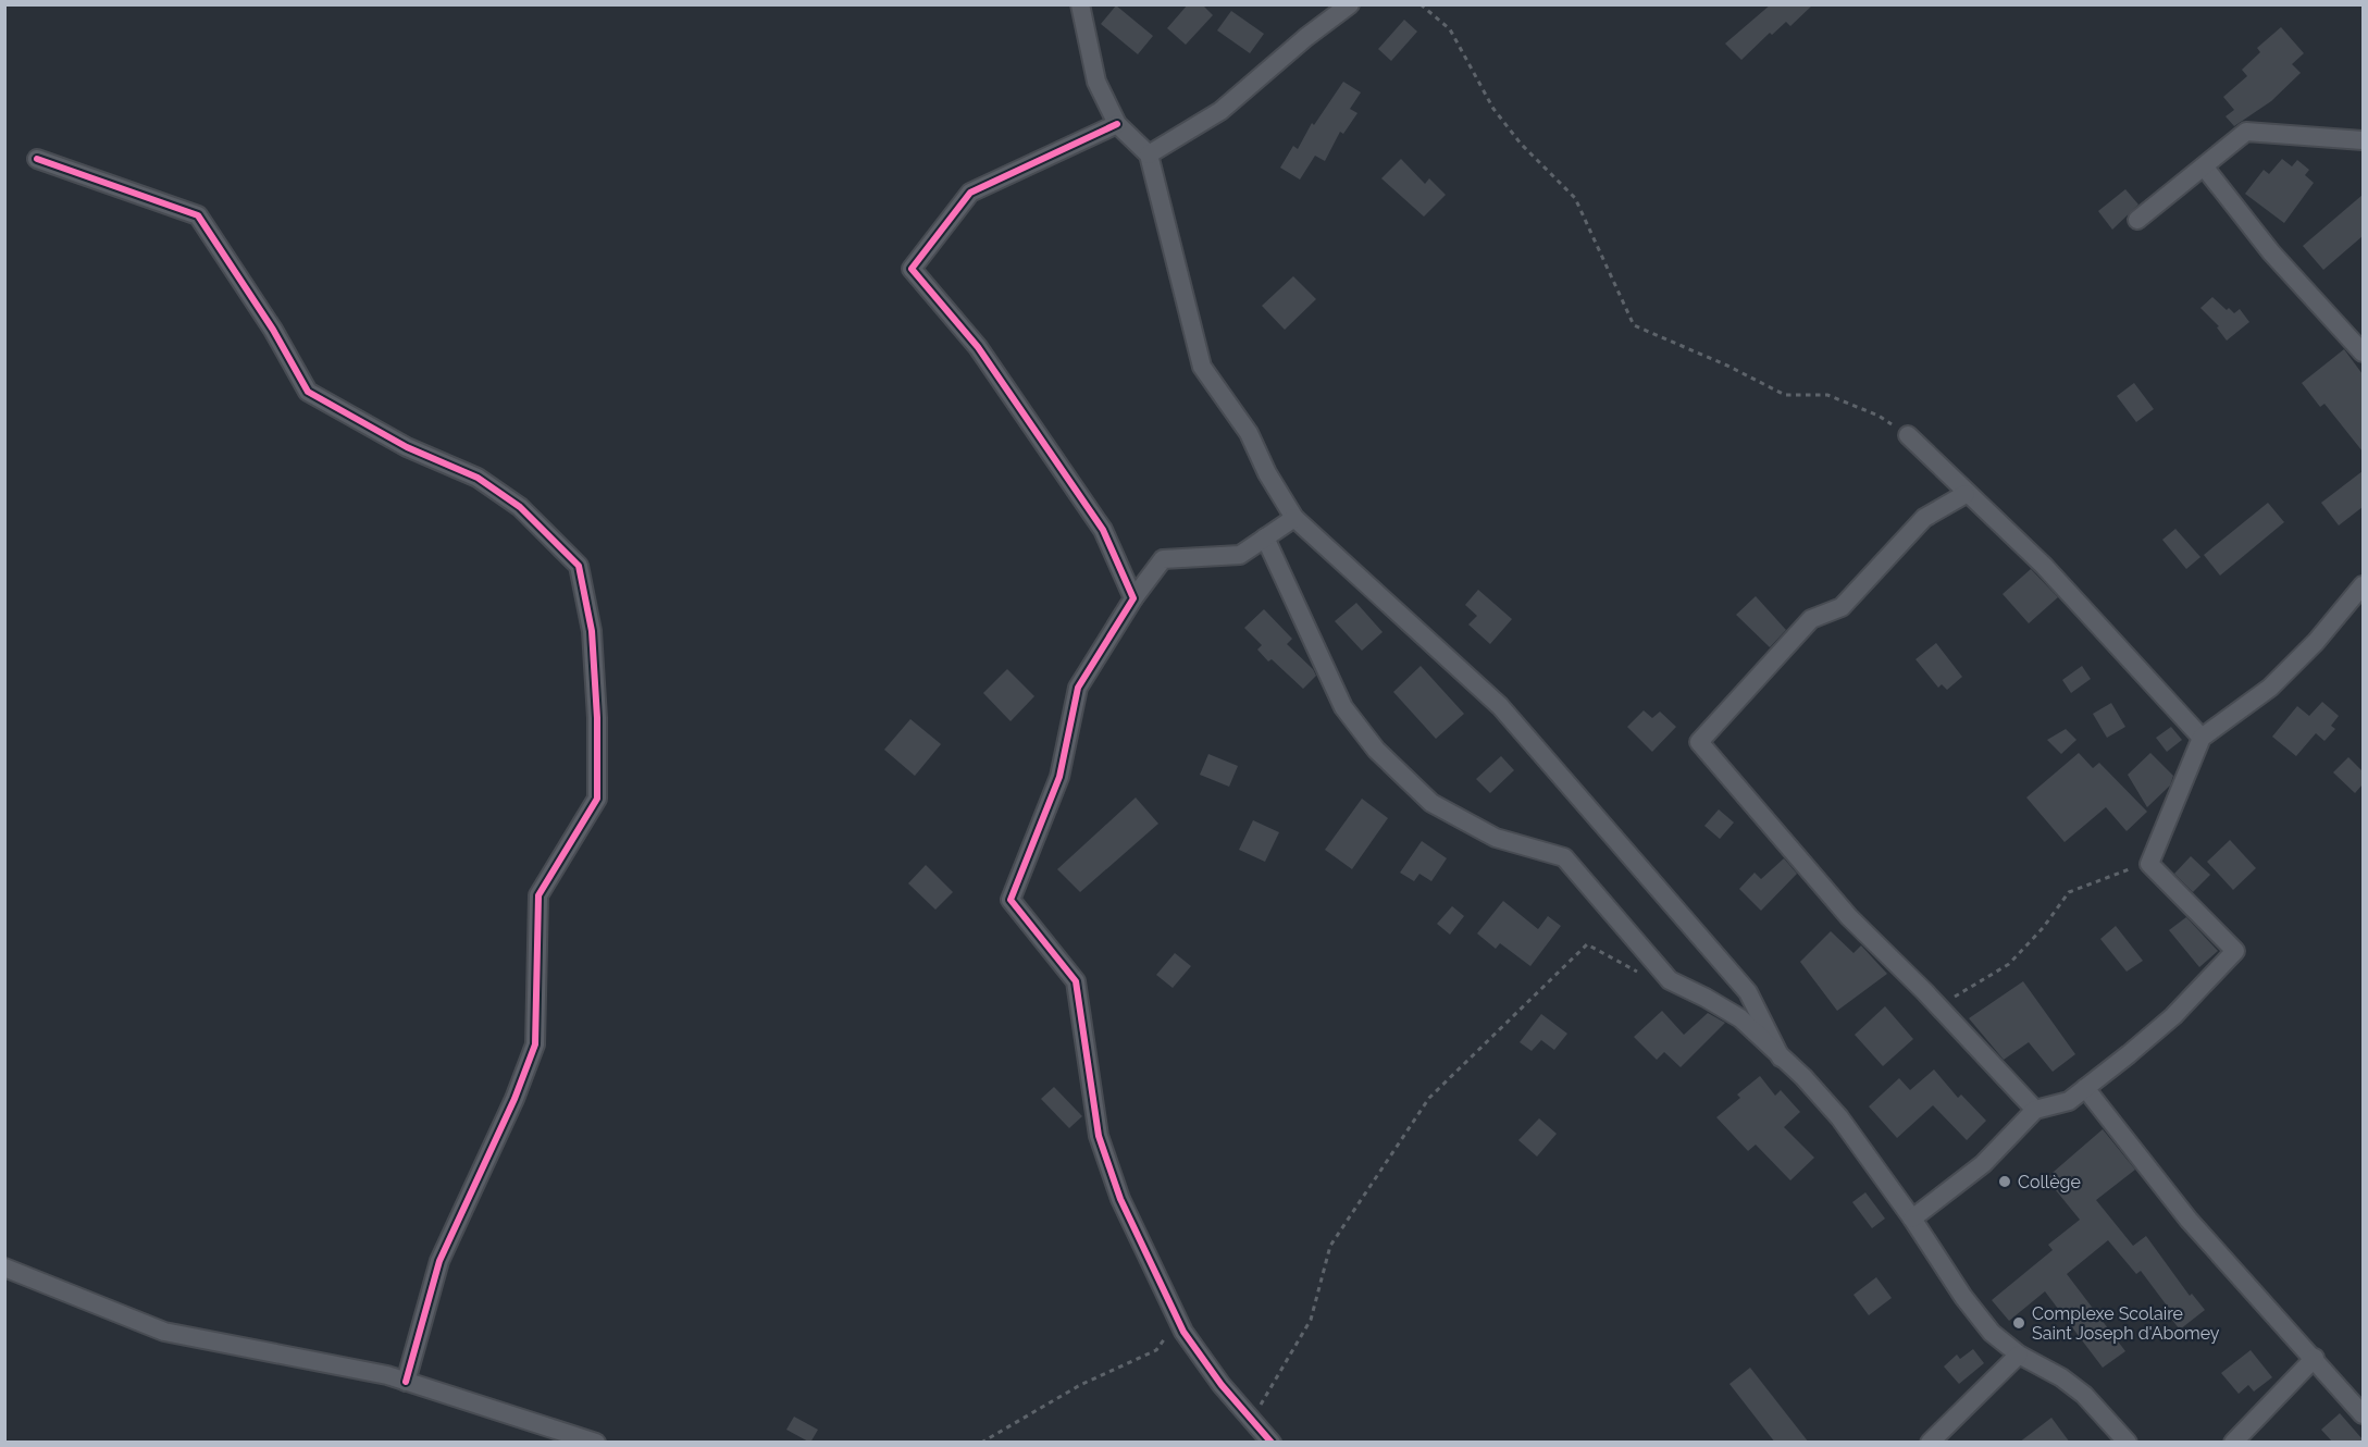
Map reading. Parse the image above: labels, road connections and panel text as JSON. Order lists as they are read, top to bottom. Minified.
{"places":["Collège","Complexe Scolaire Saint Joseph d'Abomey"]}
